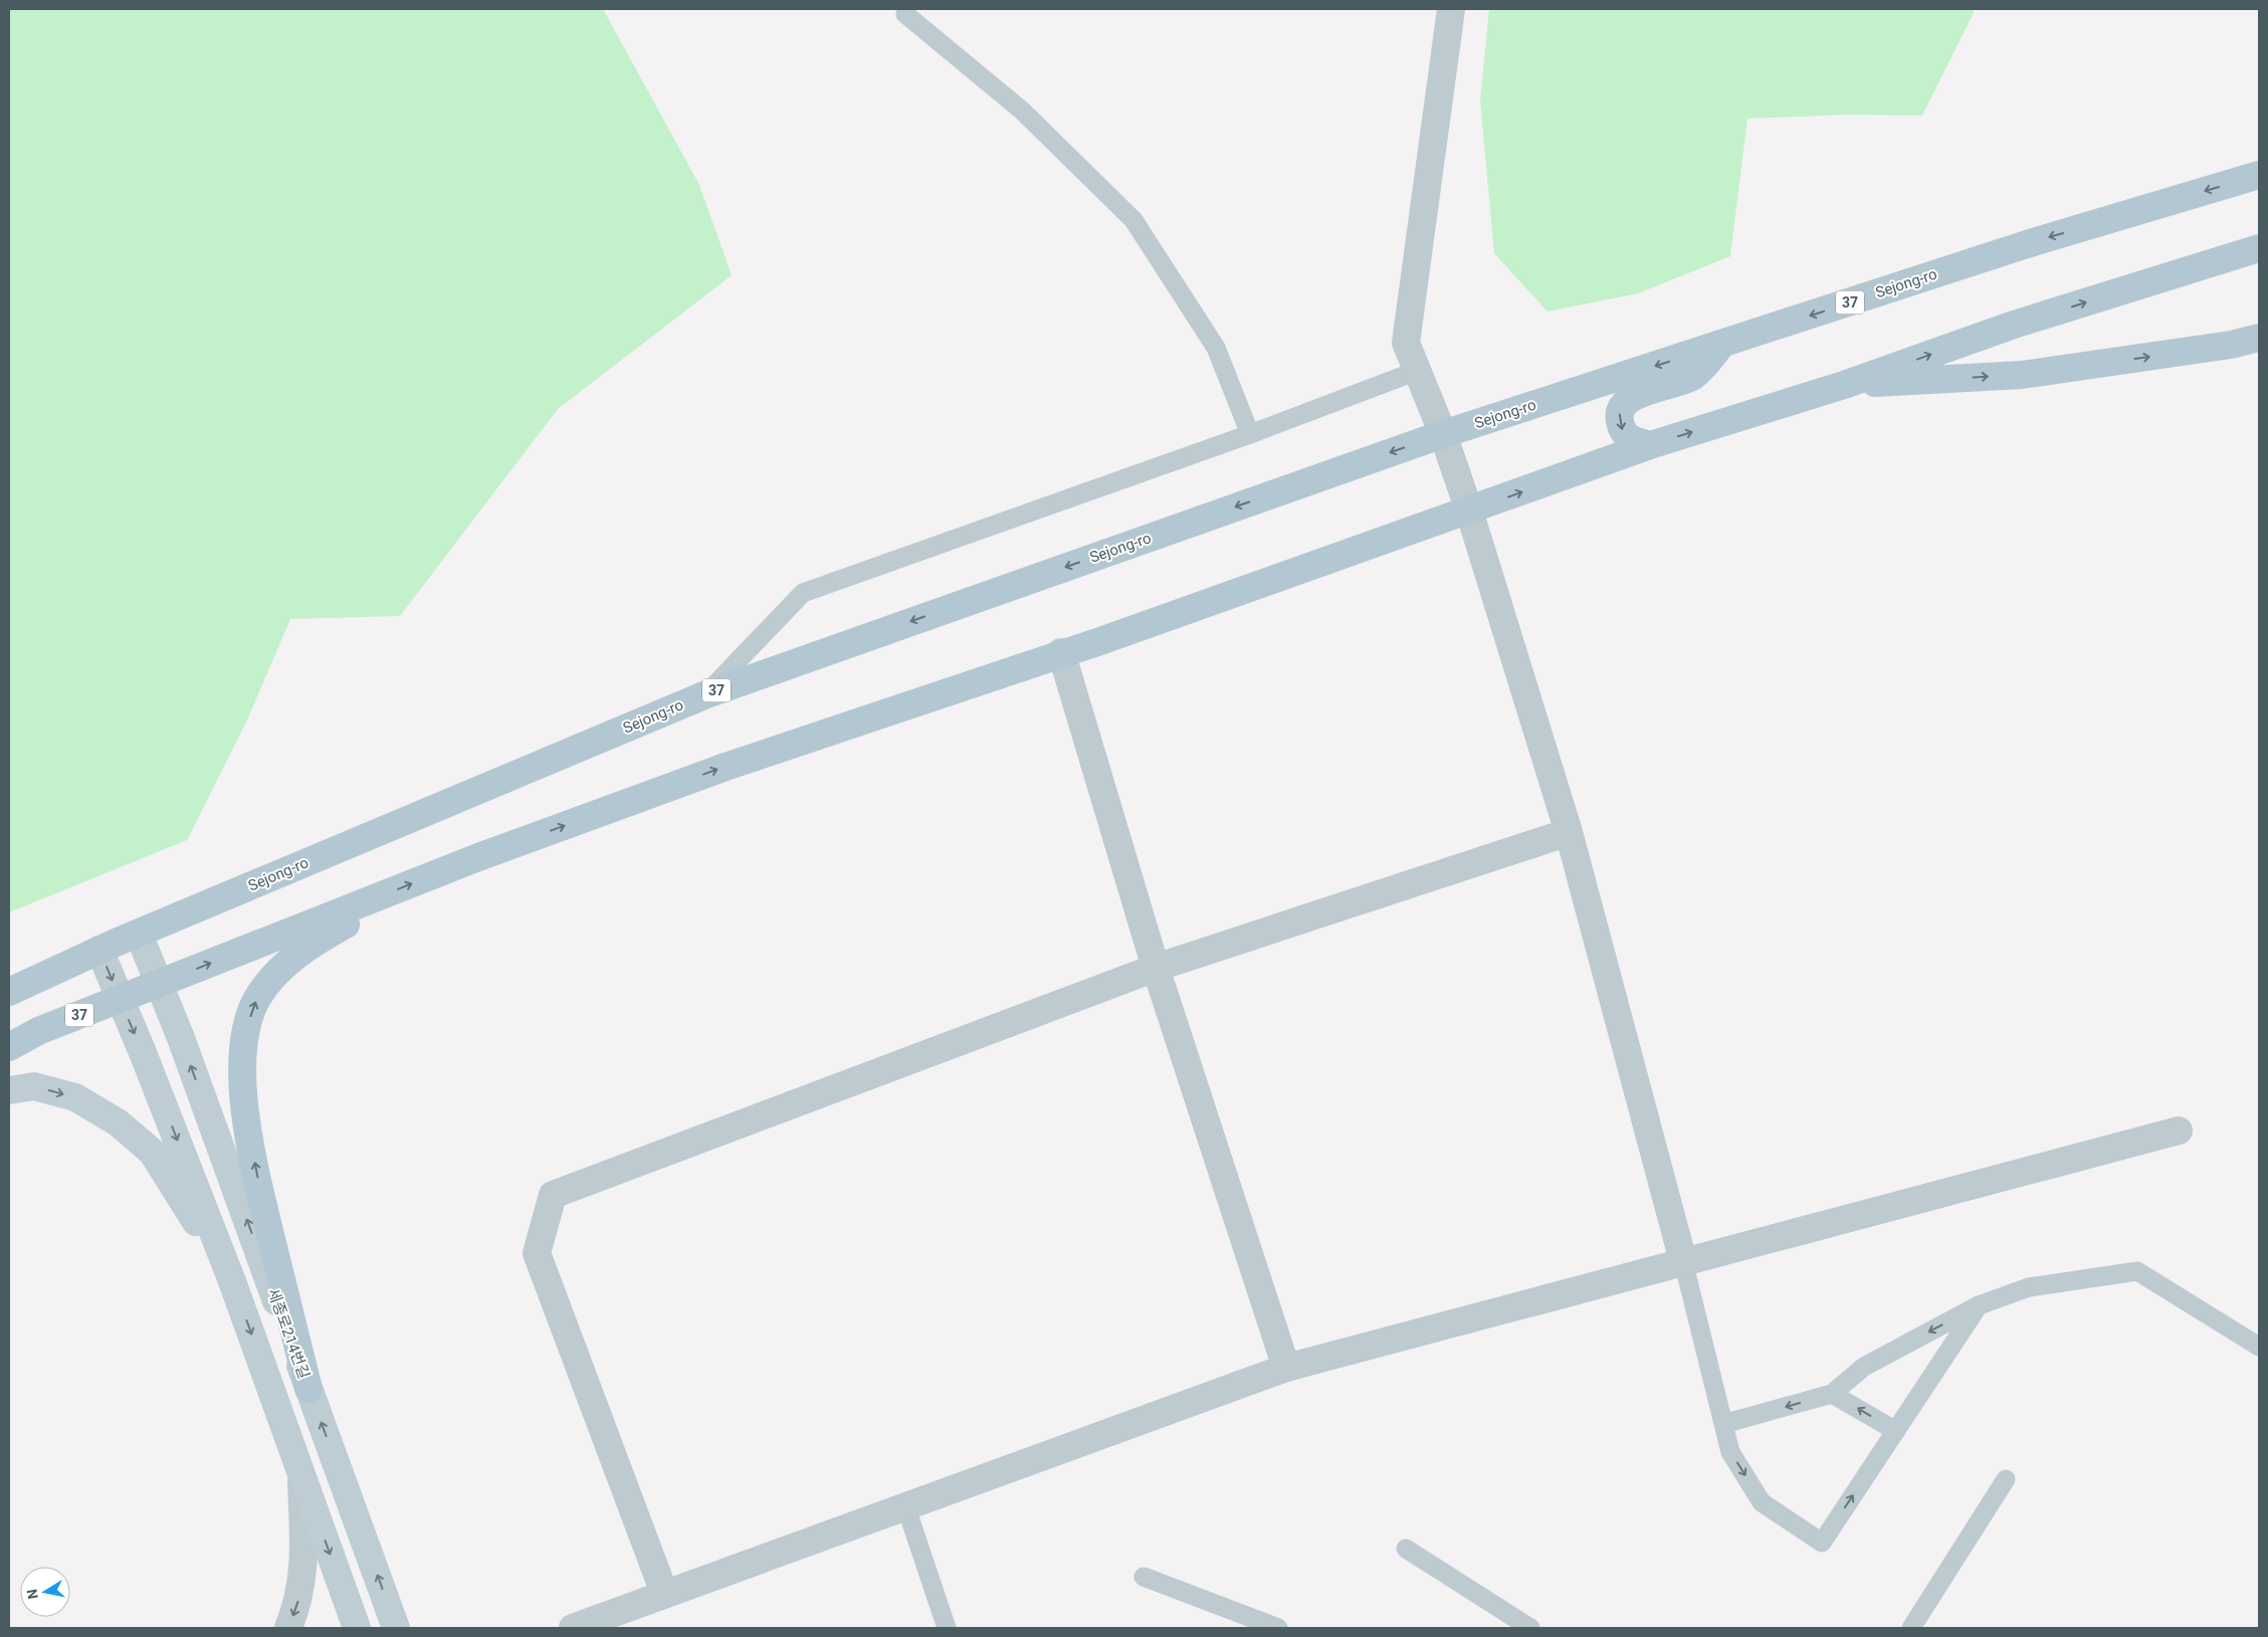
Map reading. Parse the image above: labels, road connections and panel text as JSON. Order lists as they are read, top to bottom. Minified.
{"streets":{"main road":["Sejong-ro","37"],"street":["세종로214번길"]},"crossings":[["Sejong-ro","세종로214번길"],["37","세종로214번길"]],"north":"left"}
